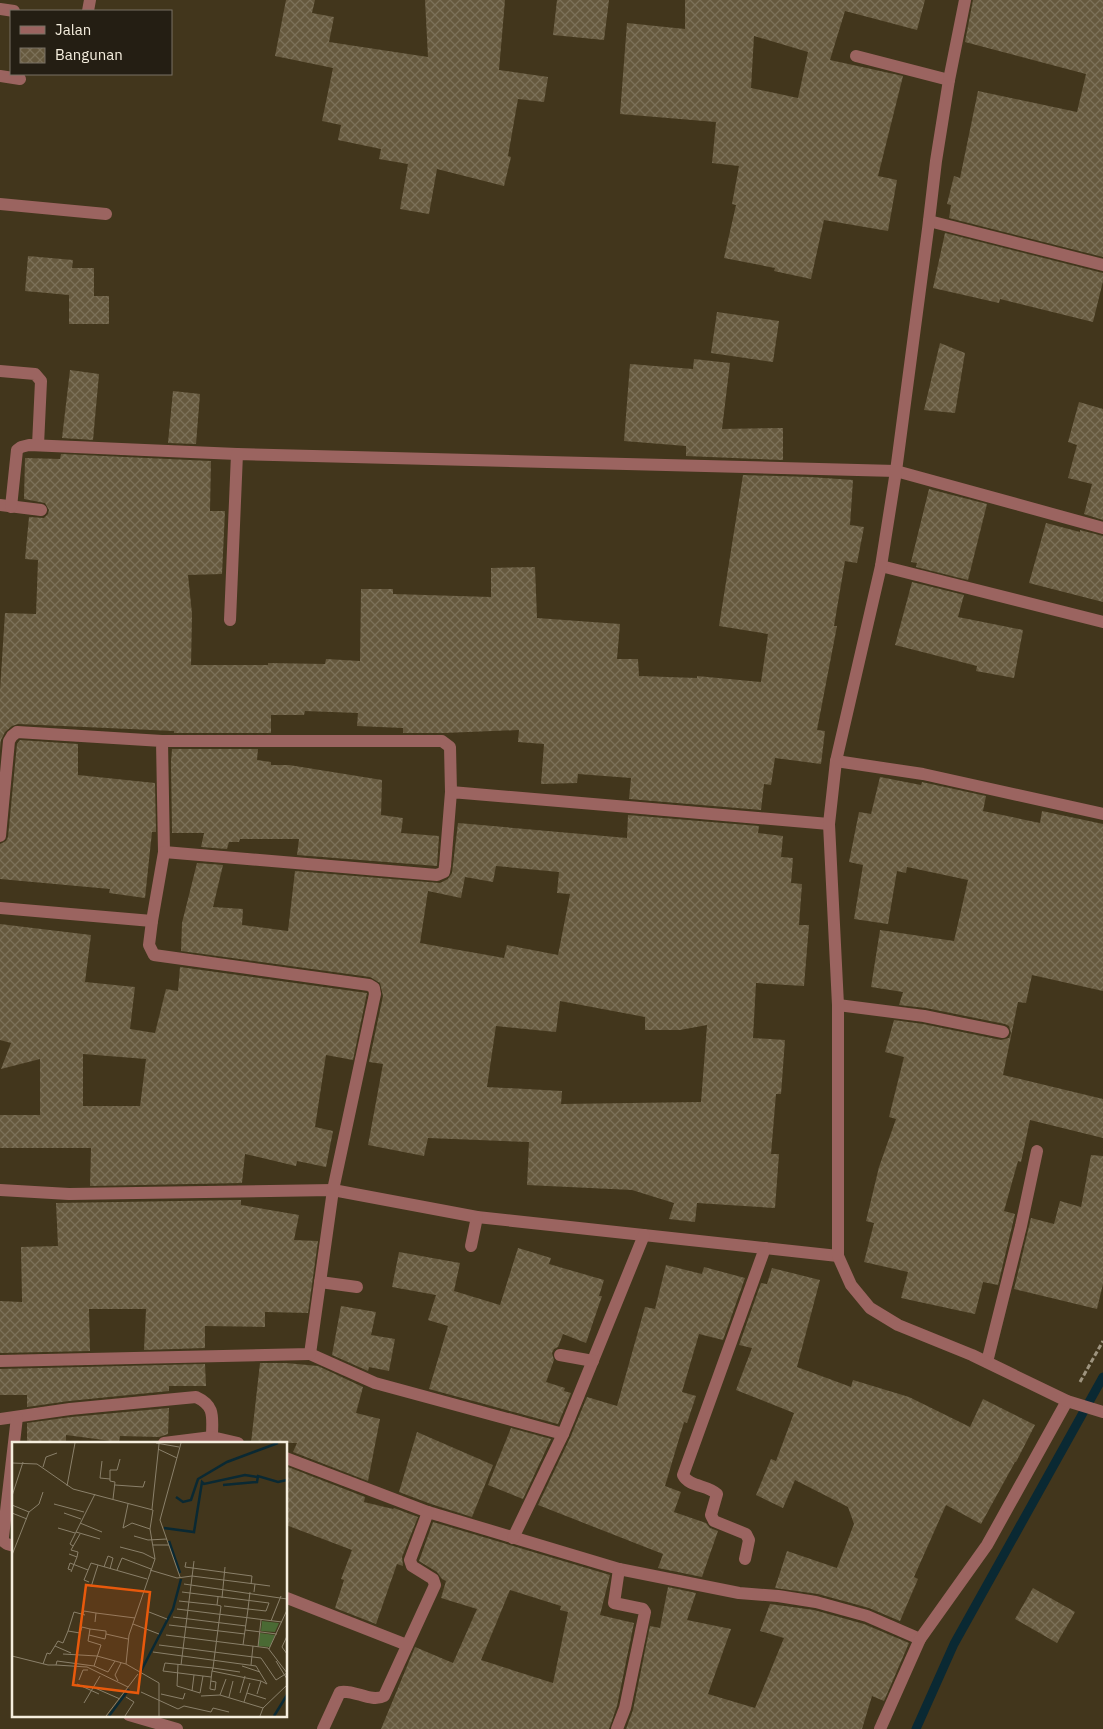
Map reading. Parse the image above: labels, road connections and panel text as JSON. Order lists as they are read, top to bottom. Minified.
{"legend":["Jalan","Bangunan"]}
